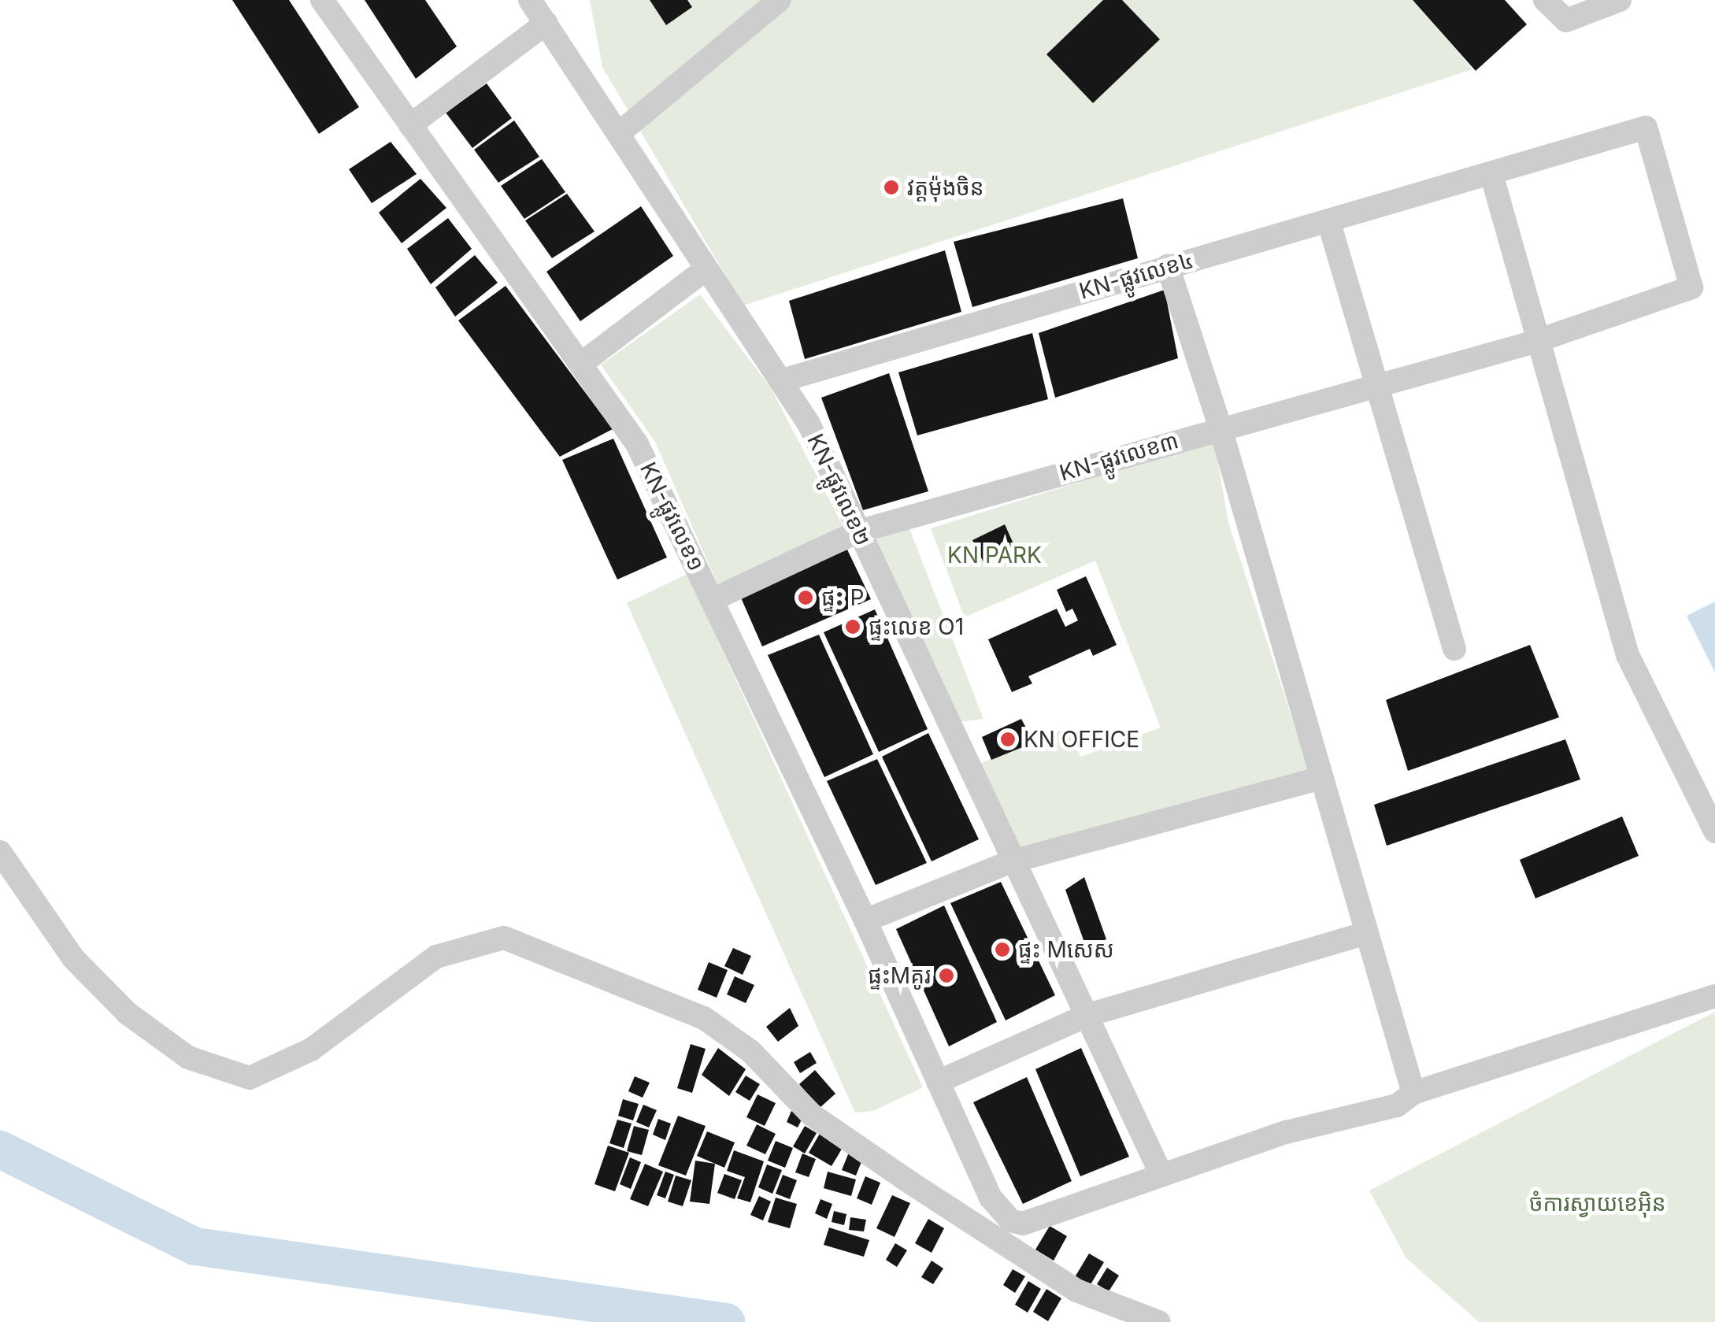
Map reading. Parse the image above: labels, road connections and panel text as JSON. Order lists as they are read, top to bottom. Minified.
{"streets":{"street":["KN-ផ្លូវលេខ៤","KN-ផ្លូវលេខ៣","KN-ផ្លូវលេខ២","KN-ផ្លូវលេខ១"]},"crossings":[["KN-ផ្លូវលេខ៤","KN-ផ្លូវលេខ៣"],["KN-ផ្លូវលេខ៤","KN-ផ្លូវលេខ២"],["KN-ផ្លូវលេខ៣","KN-ផ្លូវលេខ២"],["KN-ផ្លូវលេខ៣","KN-ផ្លូវលេខ១"],["KN-ផ្លូវលេខ២","KN-ផ្លូវលេខ១"]],"parks":["KN PARK","ចំការស្វាយខេអ៊ិន"],"places":["វត្តម៉ុងចិន","ផ្ទះ P","ផ្ទះលេខ O1","KN OFFICE","ផ្ទះ Mសេស","ផ្ទះMគូរ"]}
